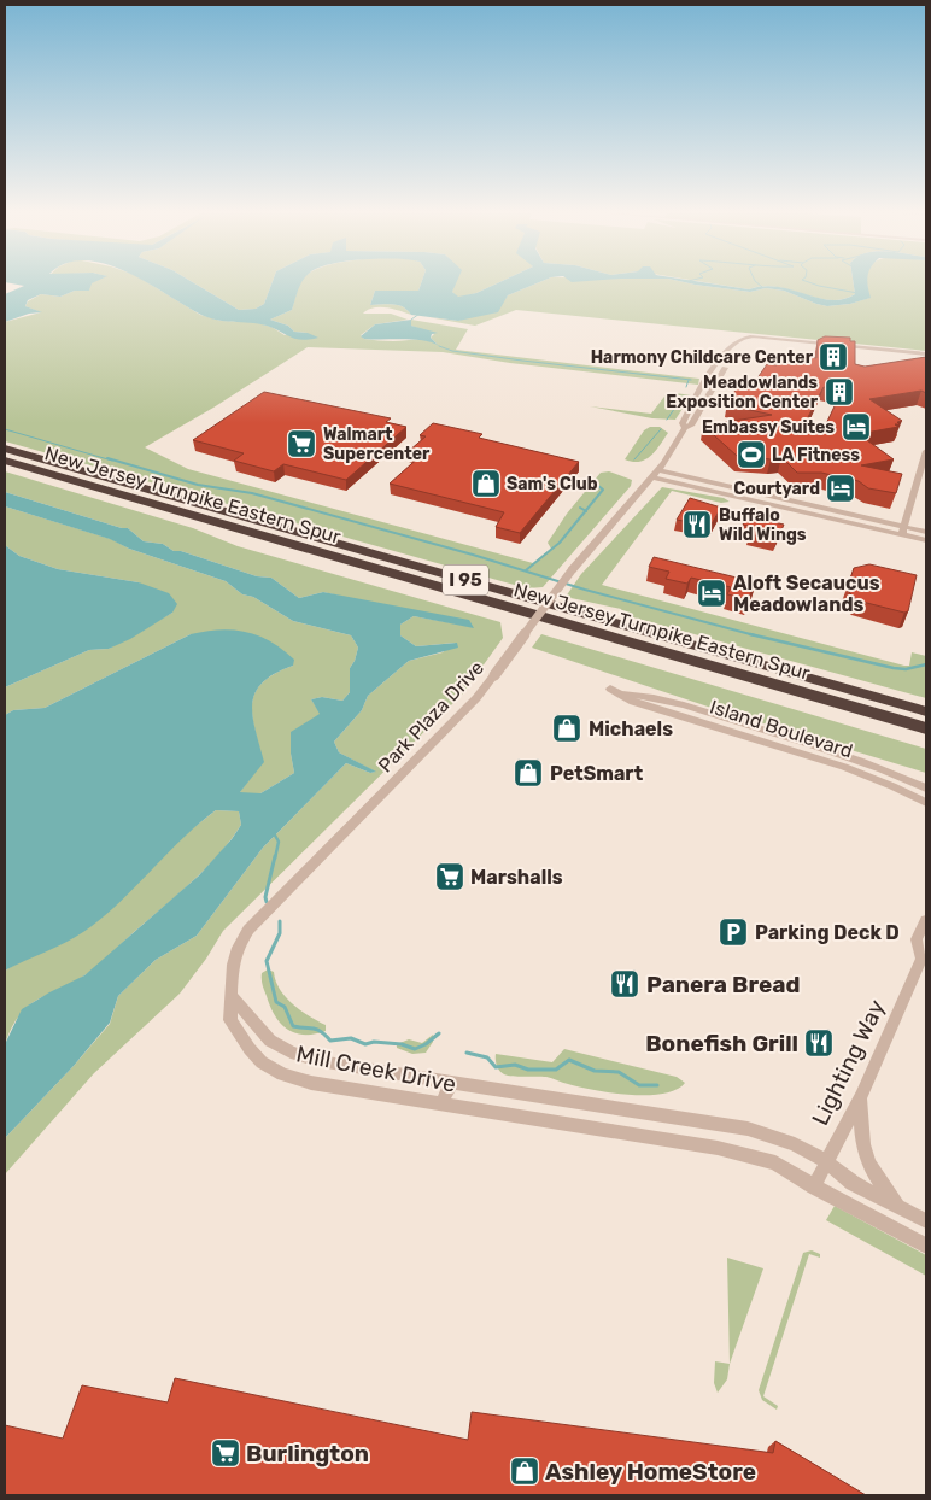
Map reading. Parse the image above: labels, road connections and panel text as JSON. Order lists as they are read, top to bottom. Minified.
{"streets":{"highway":["New Jersey Turnpike Eastern Spur","I 95"],"street":["Park Plaza Drive","Island Boulevard","Lighting Way","Mill Creek Drive"]},"crossings":[["Park Plaza Drive","Mill Creek Drive"],["Lighting Way","Mill Creek Drive"]],"places":{"building":["Harmony Childcare Center","Meadowlands Exposition Center"],"hotel":["Embassy Suites","Courtyard","Aloft Secaucus Meadowlands"],"supermarket":["Walmart Supercenter","Marshalls","Burlington"],"sports":["LA Fitness"],"shop":["Sam's Club","Michaels","PetSmart","Ashley HomeStore"],"restaurant":["Buffalo Wild Wings","Panera Bread","Bonefish Grill"],"parking":["Parking Deck D"]}}
